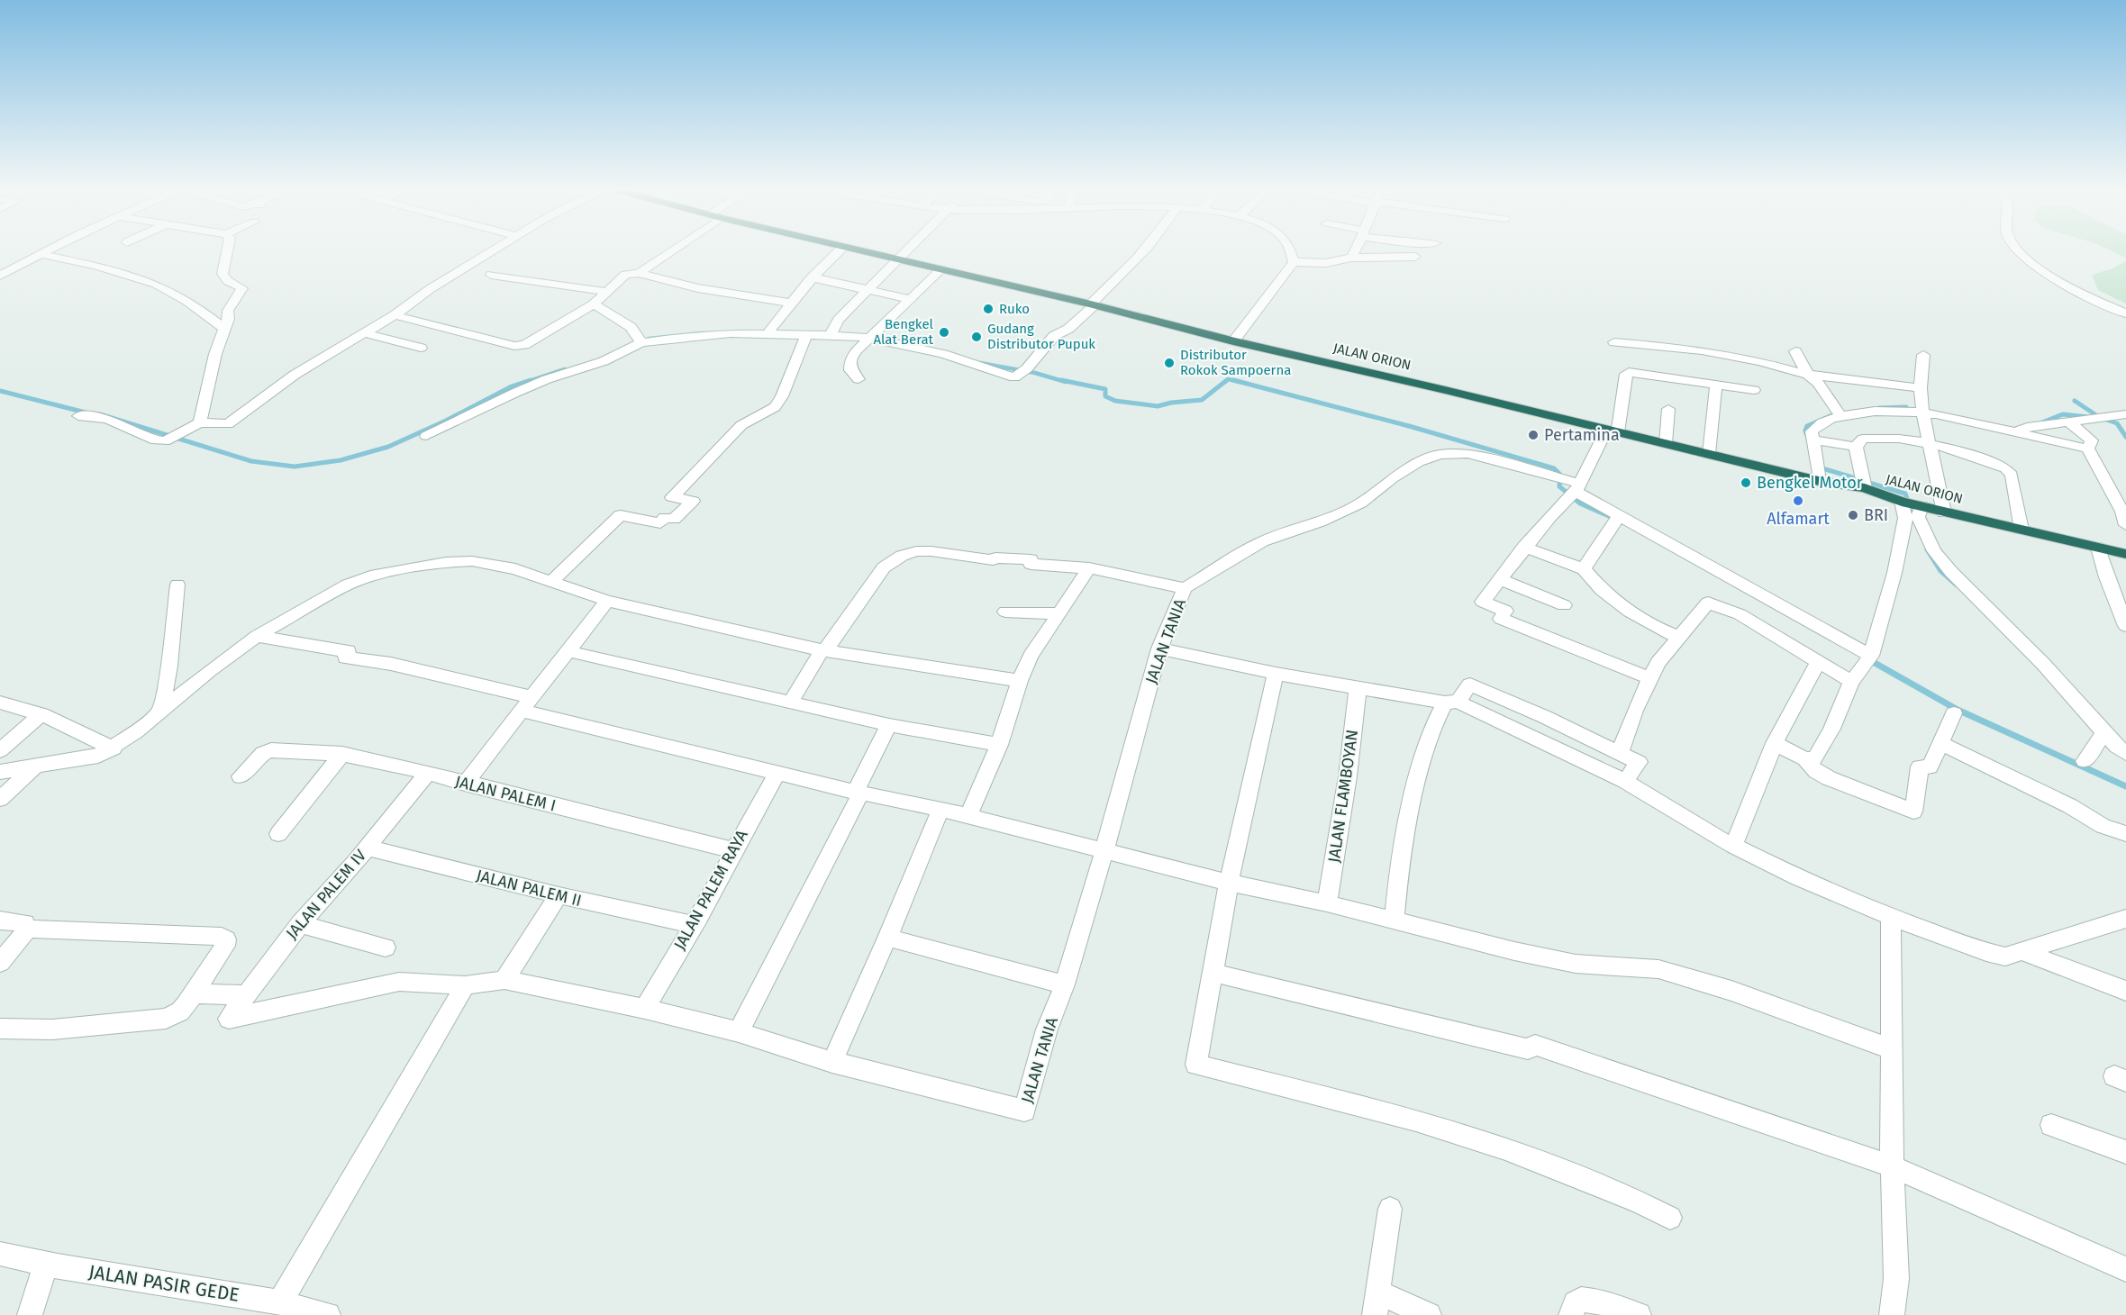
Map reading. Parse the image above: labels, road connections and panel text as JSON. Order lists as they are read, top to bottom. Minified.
{"streets":{"highway":["JALAN ORION"],"street":["JALAN TANIA","JALAN PALEM I","JALAN FLAMBOYAN","JALAN PALEM II","JALAN PALEM RAYA","JALAN PALEM IV","JALAN PASIR GEDE"]},"crossings":[["JALAN PALEM I","JALAN PALEM RAYA"],["JALAN PALEM I","JALAN PALEM IV"],["JALAN PALEM II","JALAN PALEM RAYA"],["JALAN PALEM II","JALAN PALEM IV"]],"places":["Ruko","Bengkel Alat Berat","Gudang Distributor Pupuk","Distributor Rokok Sampoerna","Pertamina","Bengkel Motor","Alfamart","BRI"]}
